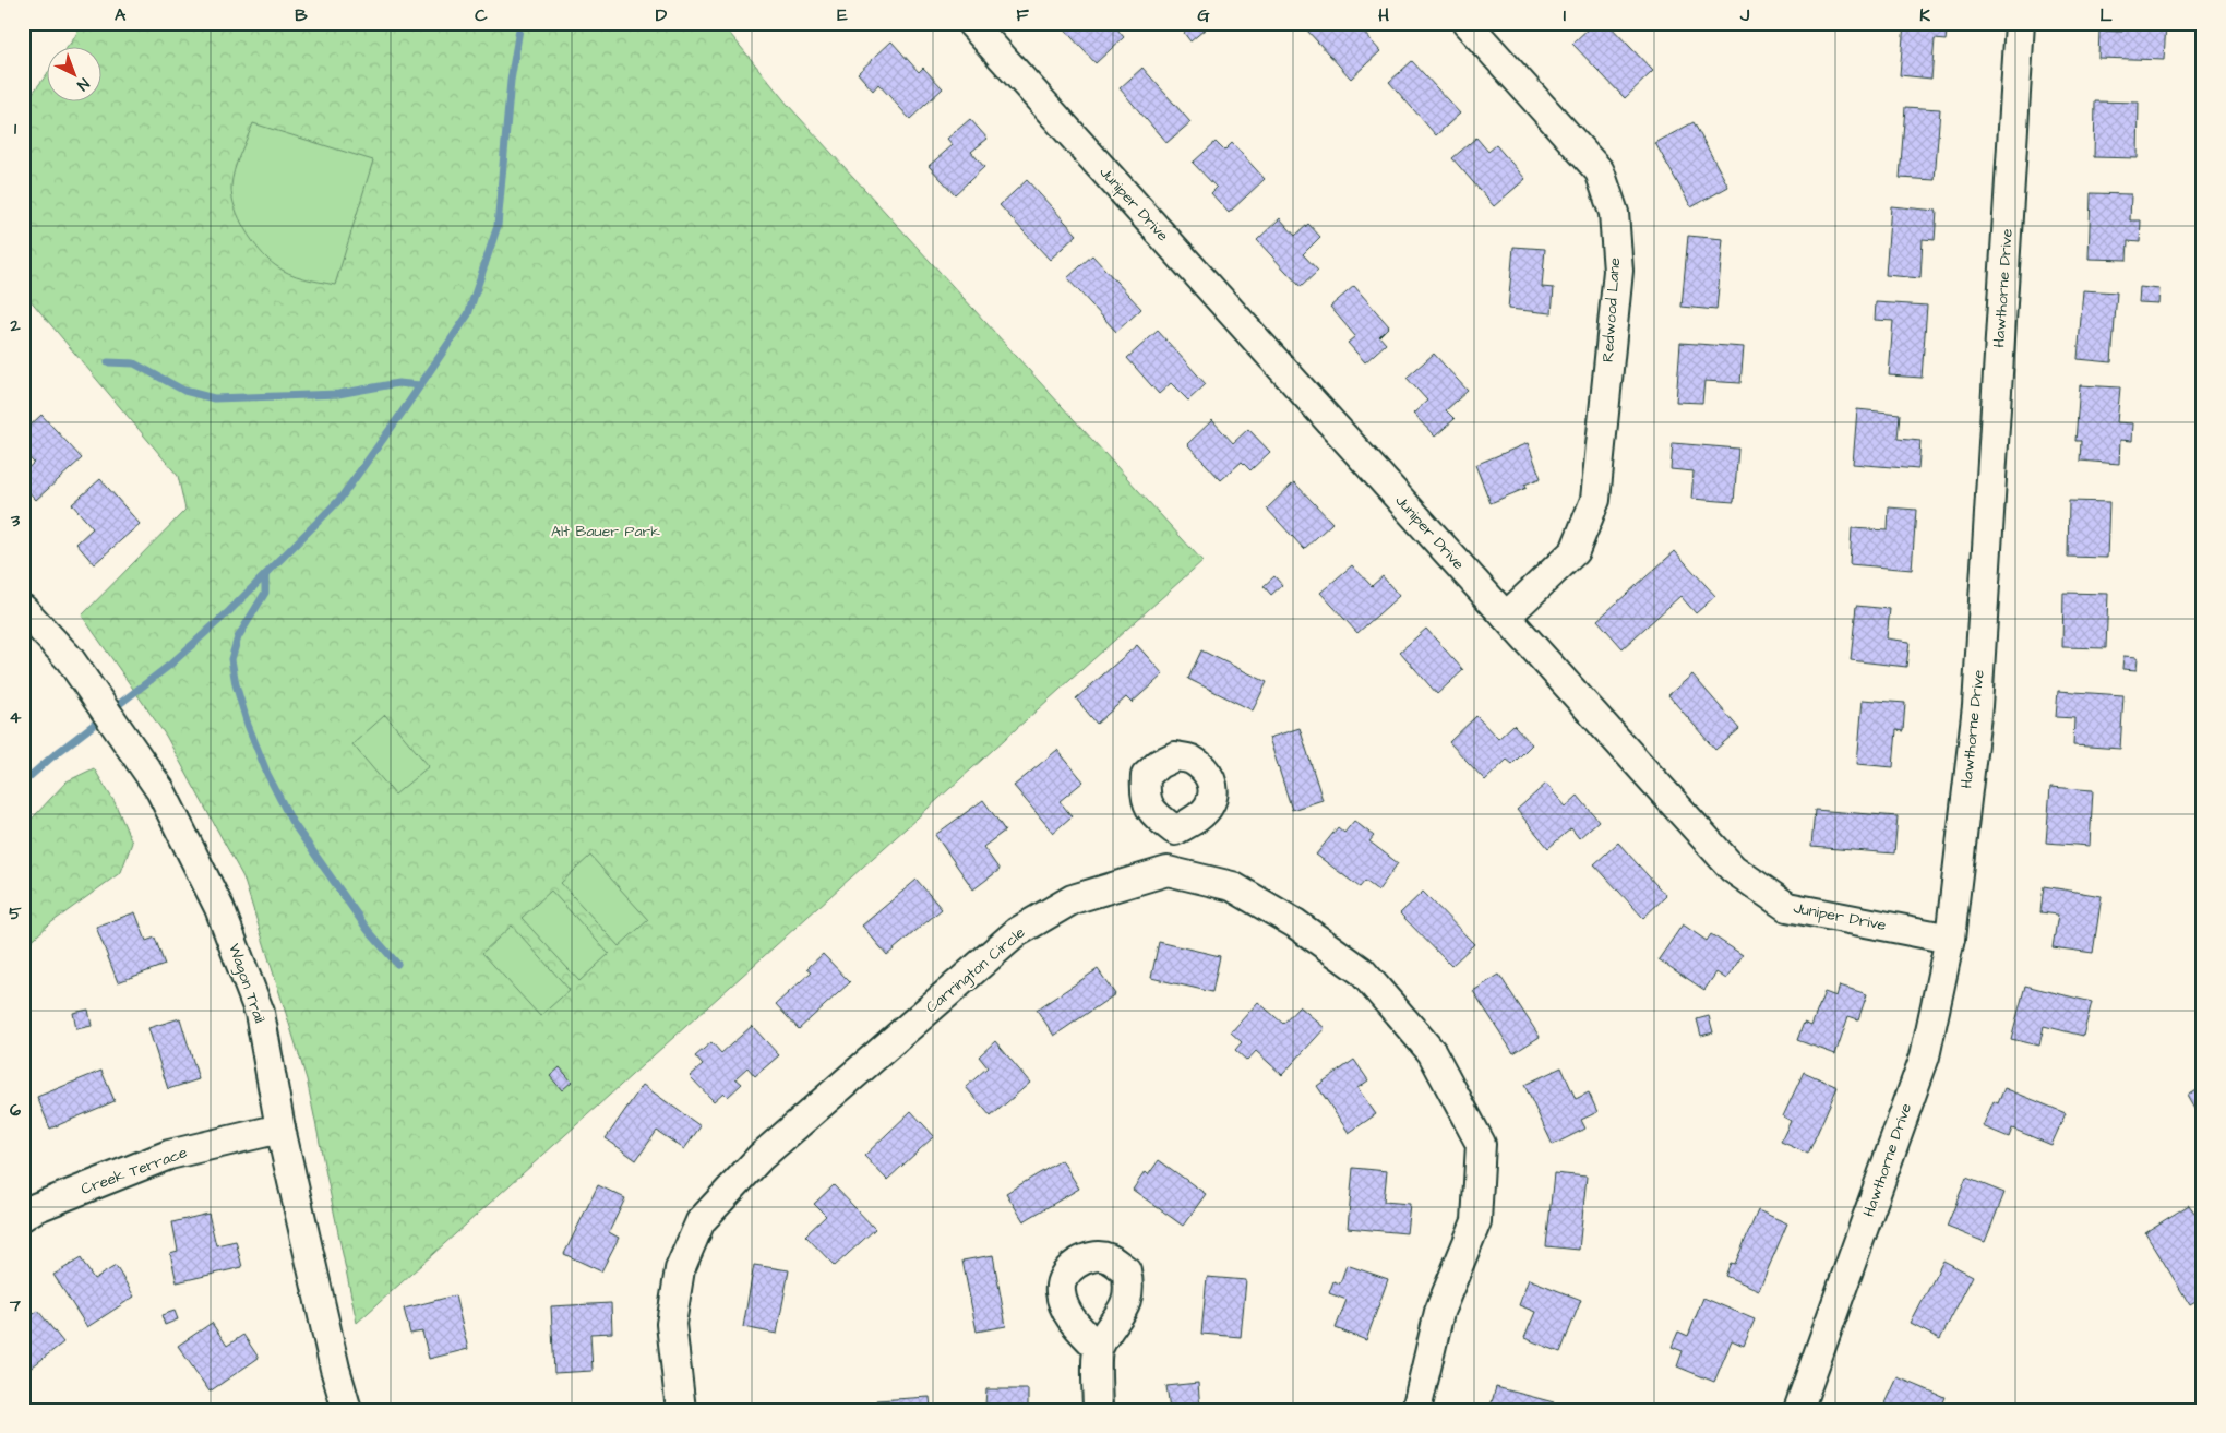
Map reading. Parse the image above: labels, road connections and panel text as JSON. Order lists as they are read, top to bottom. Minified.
{"streets":{"street":["Juniper Drive","Hawthorne Drive","Redwood Lane","Carrington Circle","Wagon Trail","Creek Terrace"]},"crossings":[["Juniper Drive","Hawthorne Drive"],["Juniper Drive","Redwood Lane"],["Wagon Trail","Creek Terrace"]],"parks":["Alt Bauer Park"],"north":"bottom right","grid":{"columns":["A","B","C","D","E","F","G","H","I","J","K","L"],"rows":["1","2","3","4","5","6","7"]}}
